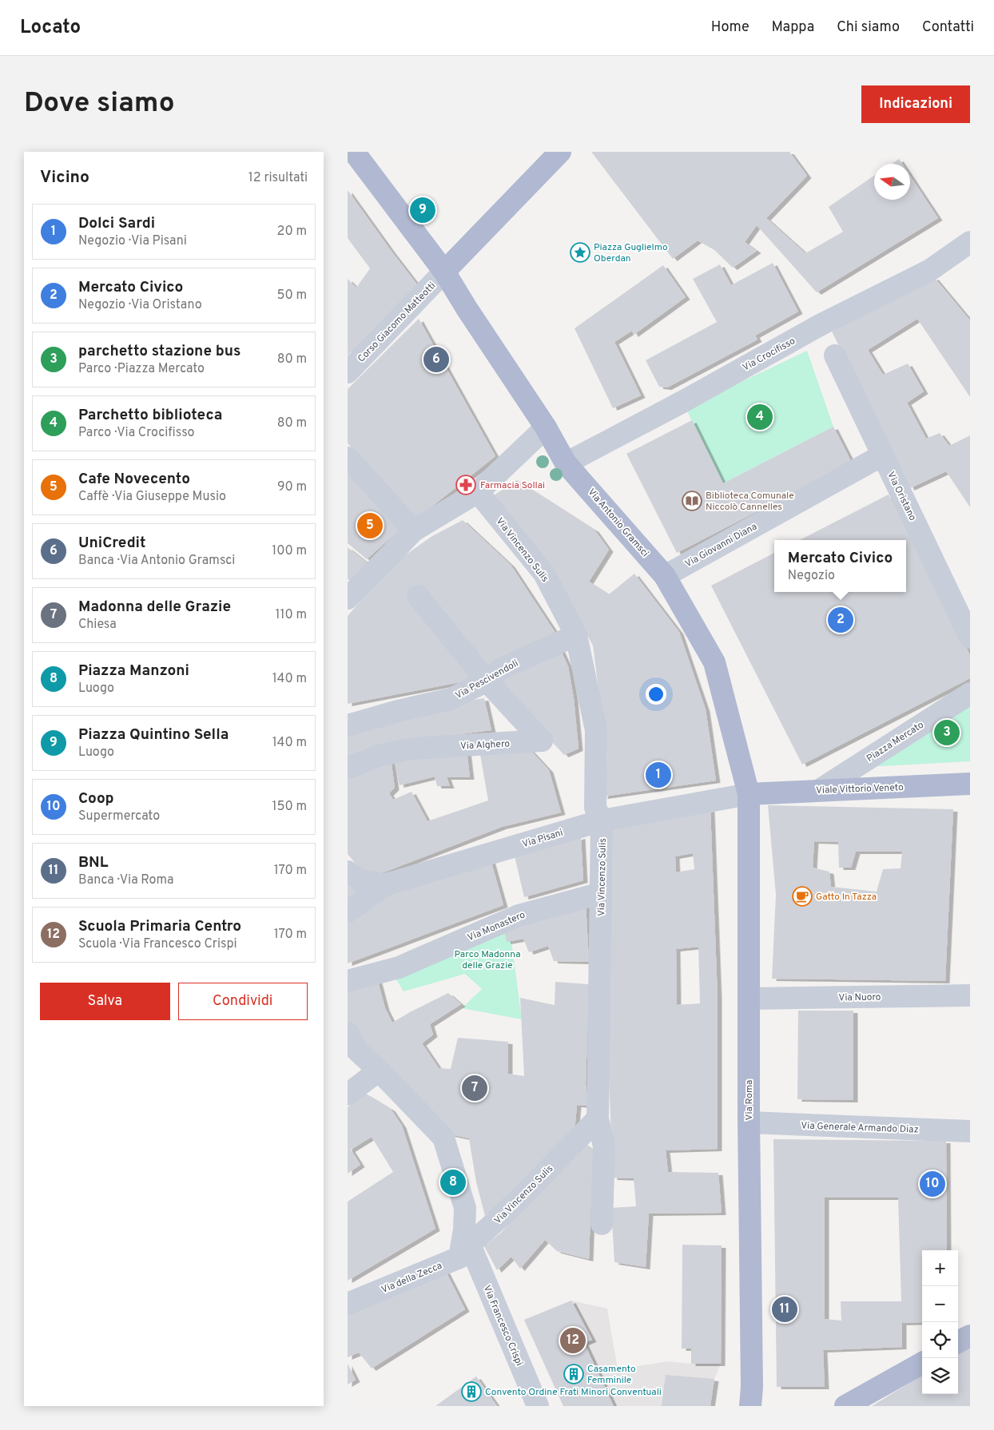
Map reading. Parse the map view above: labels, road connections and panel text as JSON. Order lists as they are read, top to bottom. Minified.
{"streets":{"main road":["Via Antonio Gramsci","Viale Vittorio Veneto","Via Roma"],"street":["Corso Giacomo Matteotti","Via Crocifisso","Via Oristano","Via Giovanni Diana","Via Vincenzo Sulis","Via Pescivendoli","Piazza Mercato","Via Alghero","Via Pisani","Via Monastero","Via Nuoro","Via Generale Armando Diaz","Via della Zecca","Via Francesco Crispi"]},"crossings":[["Corso Giacomo Matteotti","Via Antonio Gramsci"],["Via Crocifisso","Via Antonio Gramsci"],["Via Oristano","Via Giovanni Diana"],["Via Antonio Gramsci","Via Giovanni Diana"],["Via Antonio Gramsci","Viale Vittorio Veneto"],["Via Antonio Gramsci","Via Pisani"],["Via Antonio Gramsci","Via Roma"],["Via Vincenzo Sulis","Via Pescivendoli"],["Via Vincenzo Sulis","Via Pisani"],["Via Vincenzo Sulis","Via Monastero"],["Via Vincenzo Sulis","Via della Zecca"],["Via Vincenzo Sulis","Via Francesco Crispi"],["Via Pescivendoli","Via Alghero"],["Piazza Mercato","Viale Vittorio Veneto"],["Viale Vittorio Veneto","Via Pisani"],["Viale Vittorio Veneto","Via Roma"],["Via Pisani","Via Roma"],["Via Nuoro","Via Roma"],["Via Roma","Via Generale Armando Diaz"],["Via della Zecca","Via Francesco Crispi"]],"parks":["Parco Madonna delle Grazie"],"places":{"place":["Piazza Guglielmo Oberdan"],"pharmacy":["Farmacia Sollai"],"library":["Biblioteca Comunale Niccolò Cannelles"],"cafe":["Gatto In Tazza"],"building":["Casamento Femminile","Convento Ordine Frati Minori Conventuali"]},"north":"left","page":{"header":"Locato","nav":["Home","Mappa","Chi siamo","Contatti"],"buttons":["Indicazioni",["Salva","Condividi"]],"title":"Dove siamo","heading":["Vicino","12 risultati"],"pins":["9","6","4","5","2","3","1","7","8","10","11","12"],"list":[{"mark":"1","name":"Dolci Sardi","note":"Negozio · Via Pisani","value":"20 m"},{"mark":"2","name":"Mercato Civico","note":"Negozio · Via Oristano","value":"50 m"},{"mark":"3","name":"parchetto stazione bus","note":"Parco · Piazza Mercato","value":"80 m"},{"mark":"4","name":"Parchetto biblioteca","note":"Parco · Via Crocifisso","value":"80 m"},{"mark":"5","name":"Cafe Novecento","note":"Caffè · Via Giuseppe Musio","value":"90 m"},{"mark":"6","name":"UniCredit","note":"Banca · Via Antonio Gramsci","value":"100 m"},{"mark":"7","name":"Madonna delle Grazie","note":"Chiesa","value":"110 m"},{"mark":"8","name":"Piazza Manzoni","note":"Luogo","value":"140 m"},{"mark":"9","name":"Piazza Quintino Sella","note":"Luogo","value":"140 m"},{"mark":"10","name":"Coop","note":"Supermercato","value":"150 m"},{"mark":"11","name":"BNL","note":"Banca · Via Roma","value":"170 m"},{"mark":"12","name":"Scuola Primaria Centro","note":"Scuola · Via Francesco Crispi","value":"170 m"}],"popup":["Mercato Civico","Negozio"],"map_buttons":["+","−"]}}
